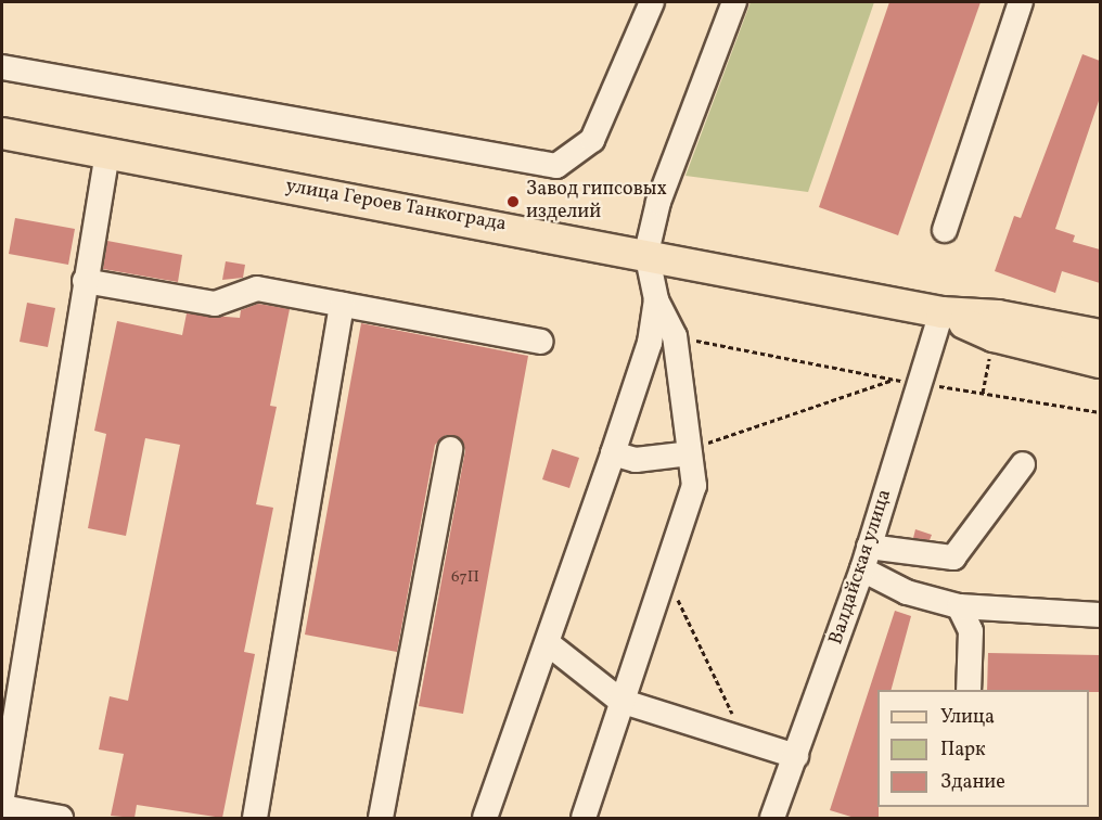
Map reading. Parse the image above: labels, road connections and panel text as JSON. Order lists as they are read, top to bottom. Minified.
{"streets":{"main road":["улица Героев Танкограда"],"street":["Валдайская улица"]},"crossings":[["улица Героев Танкограда","Валдайская улица"]],"places":["Завод гипсовых изделий"],"house_numbers":["67П"],"legend":["Улица","Парк","Здание"]}
